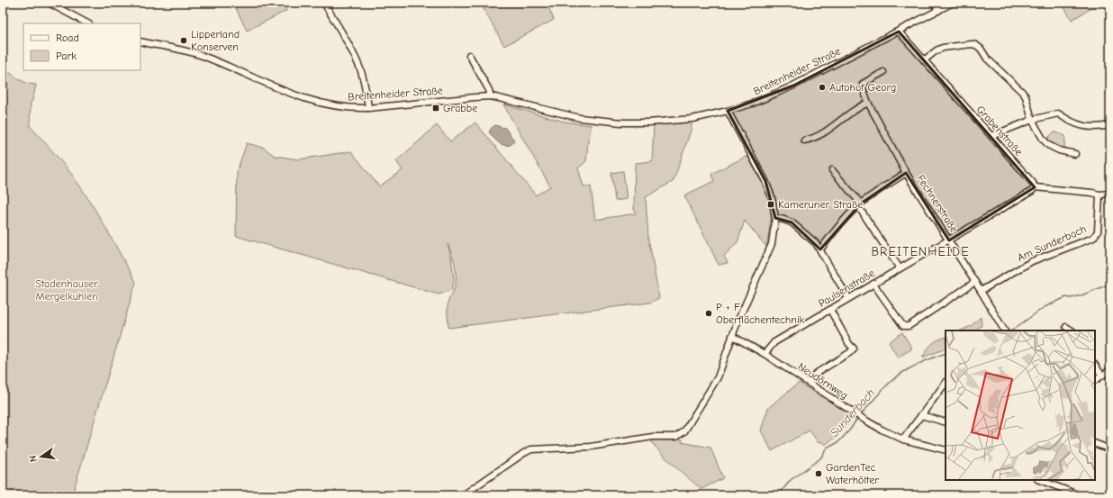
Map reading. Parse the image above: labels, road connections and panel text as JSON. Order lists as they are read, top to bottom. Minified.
{"streets":{"street":["Breitenheider Straße","Grabenstraße","Fechnerstraße","Am Sunderbach","Paulsenstraße","Neudörnweg"]},"crossings":[["Breitenheider Straße","Grabenstraße"],["Grabenstraße","Paulsenstraße"],["Fechnerstraße","Am Sunderbach"],["Fechnerstraße","Paulsenstraße"],["Paulsenstraße","Neudörnweg"]],"districts":["BREITENHEIDE"],"water":["Sunderbach"],"parks":["Stadenhauser Mergelkuhlen"],"places":{"other":["Lipperland Konserven","Autohof Georg","P + F Oberflächentechnik","GardenTec Waterhölter"],"transit":["Grabbe","Kameruner Straße"]},"legend":["Road","Park"],"north":"left"}
